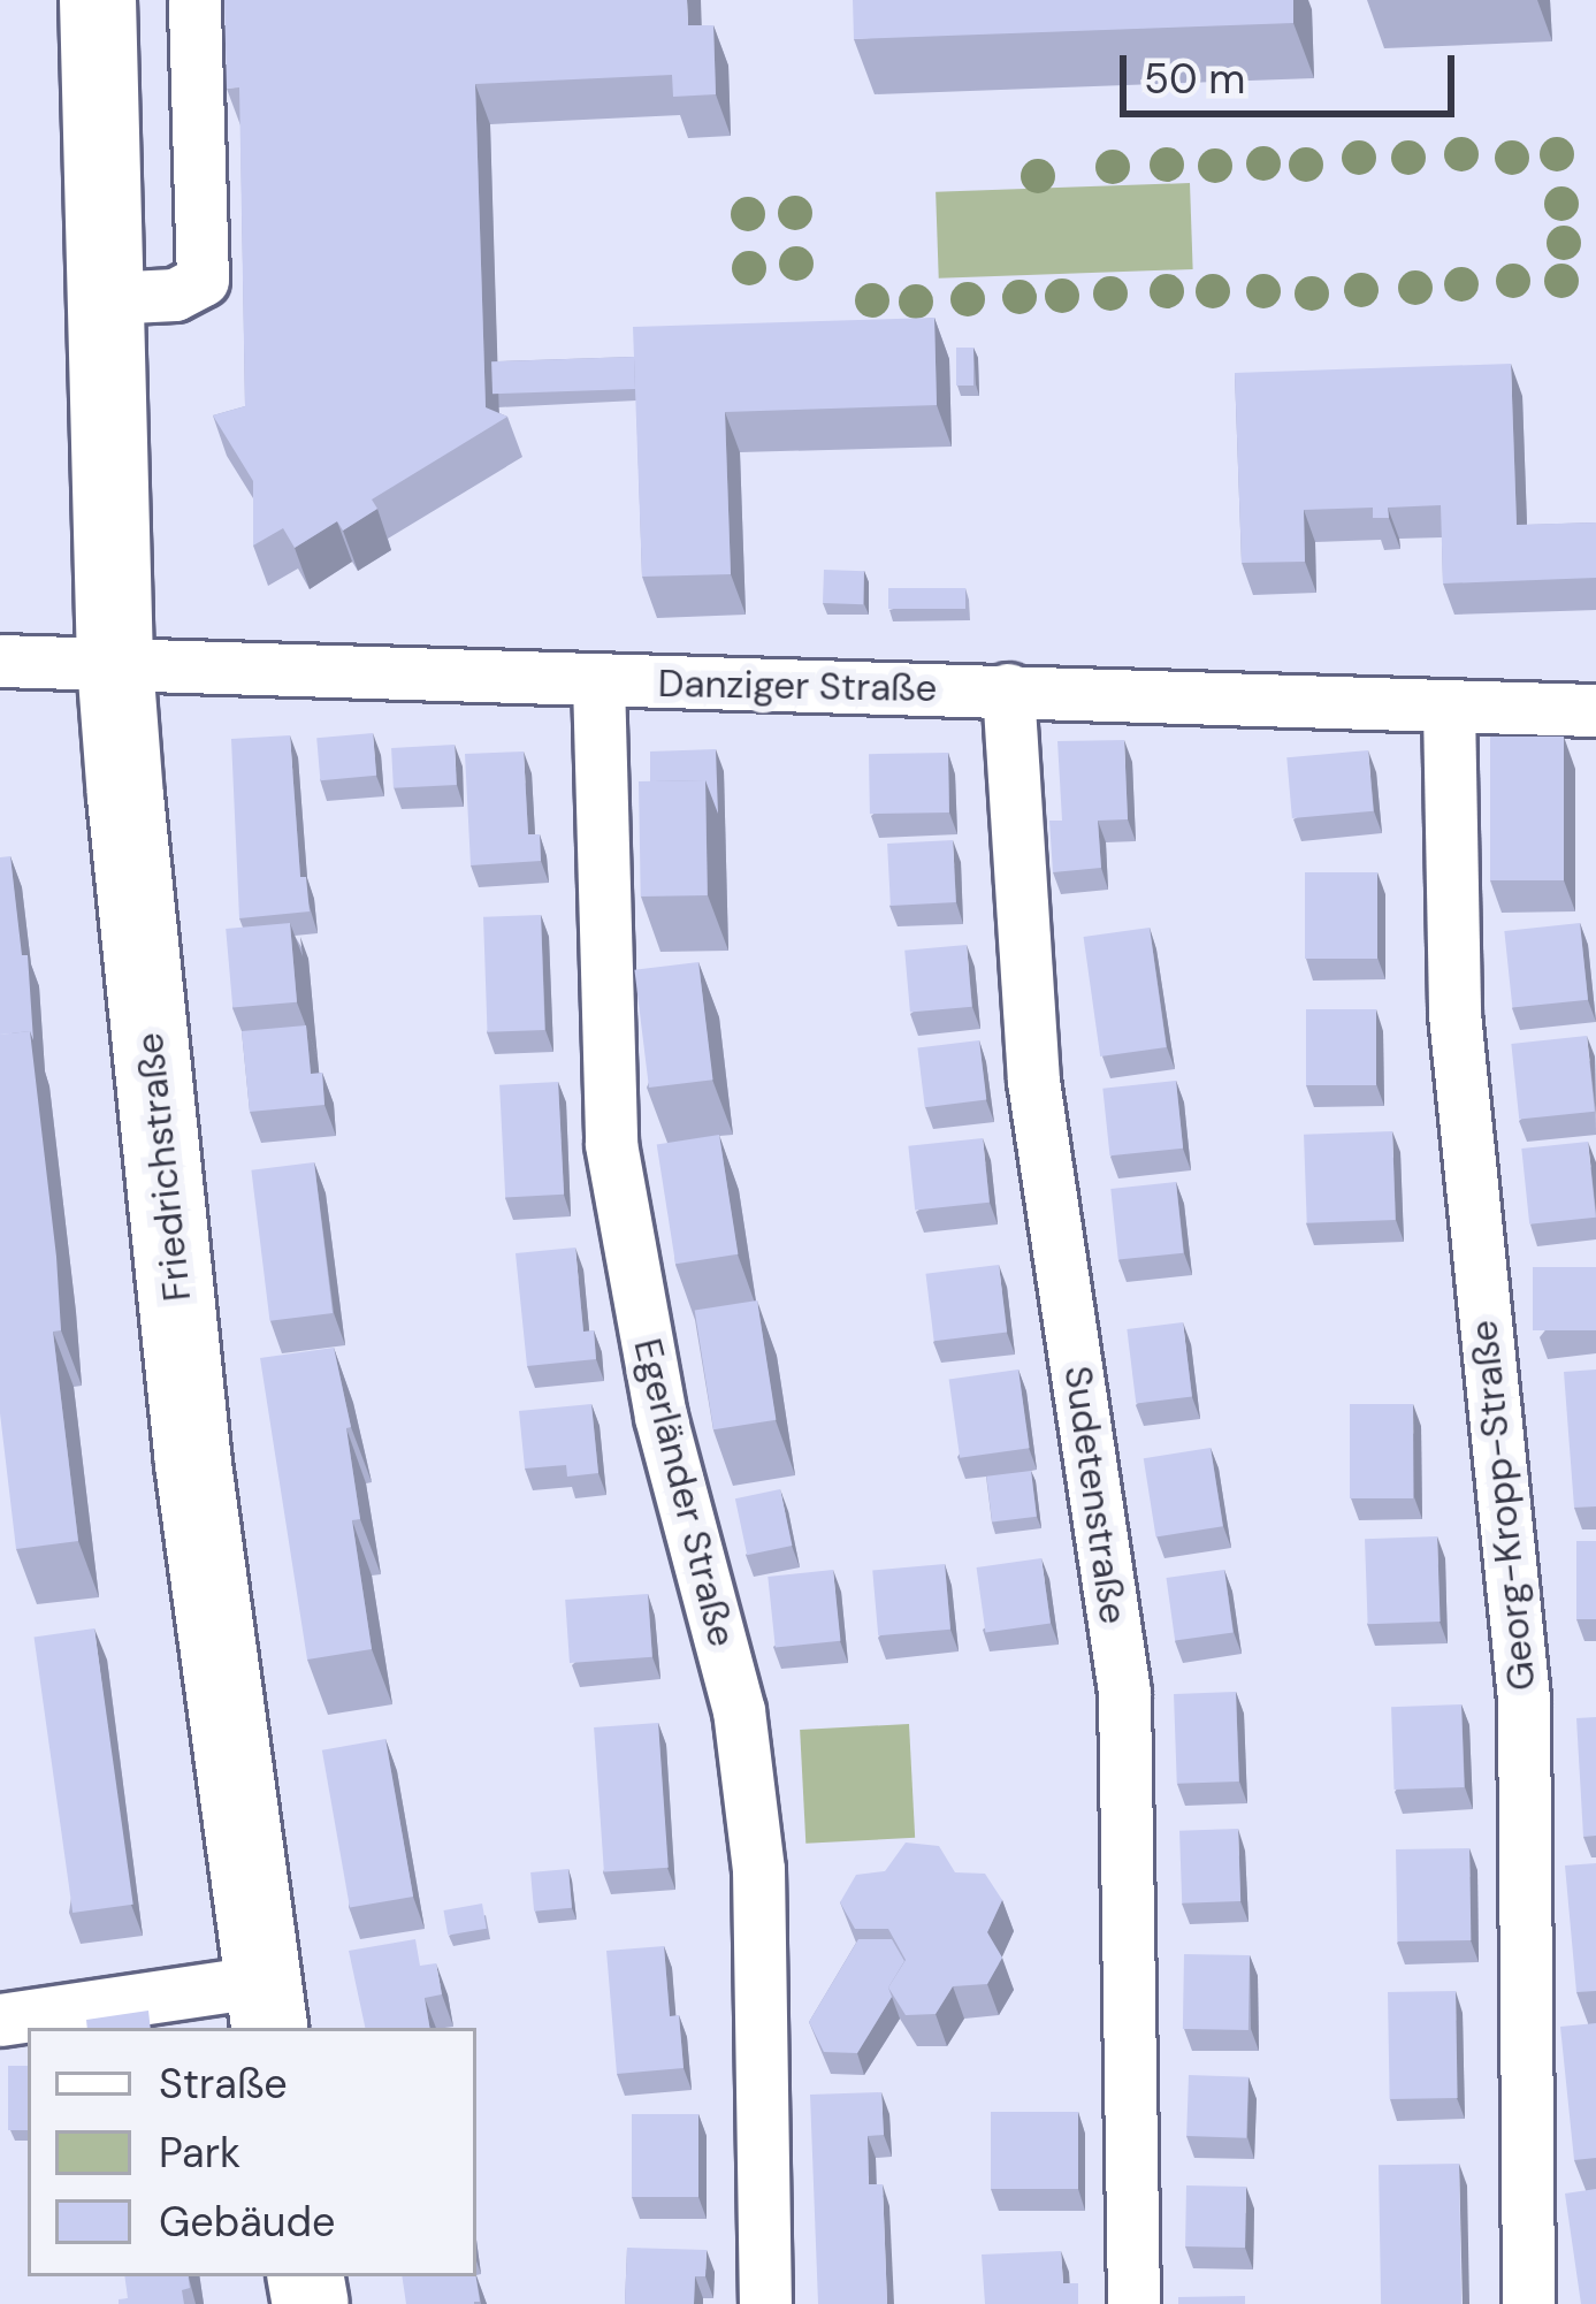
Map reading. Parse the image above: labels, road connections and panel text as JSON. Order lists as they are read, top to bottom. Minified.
{"streets":{"main road":["Friedrichstraße"],"street":["Danziger Straße","Egerländer Straße","Sudetenstraße","Georg-Kropp-Straße"]},"crossings":[["Danziger Straße","Friedrichstraße"],["Danziger Straße","Egerländer Straße"],["Danziger Straße","Sudetenstraße"],["Danziger Straße","Georg-Kropp-Straße"]],"legend":["Straße","Park","Gebäude"],"scale_bar":"50 m"}
